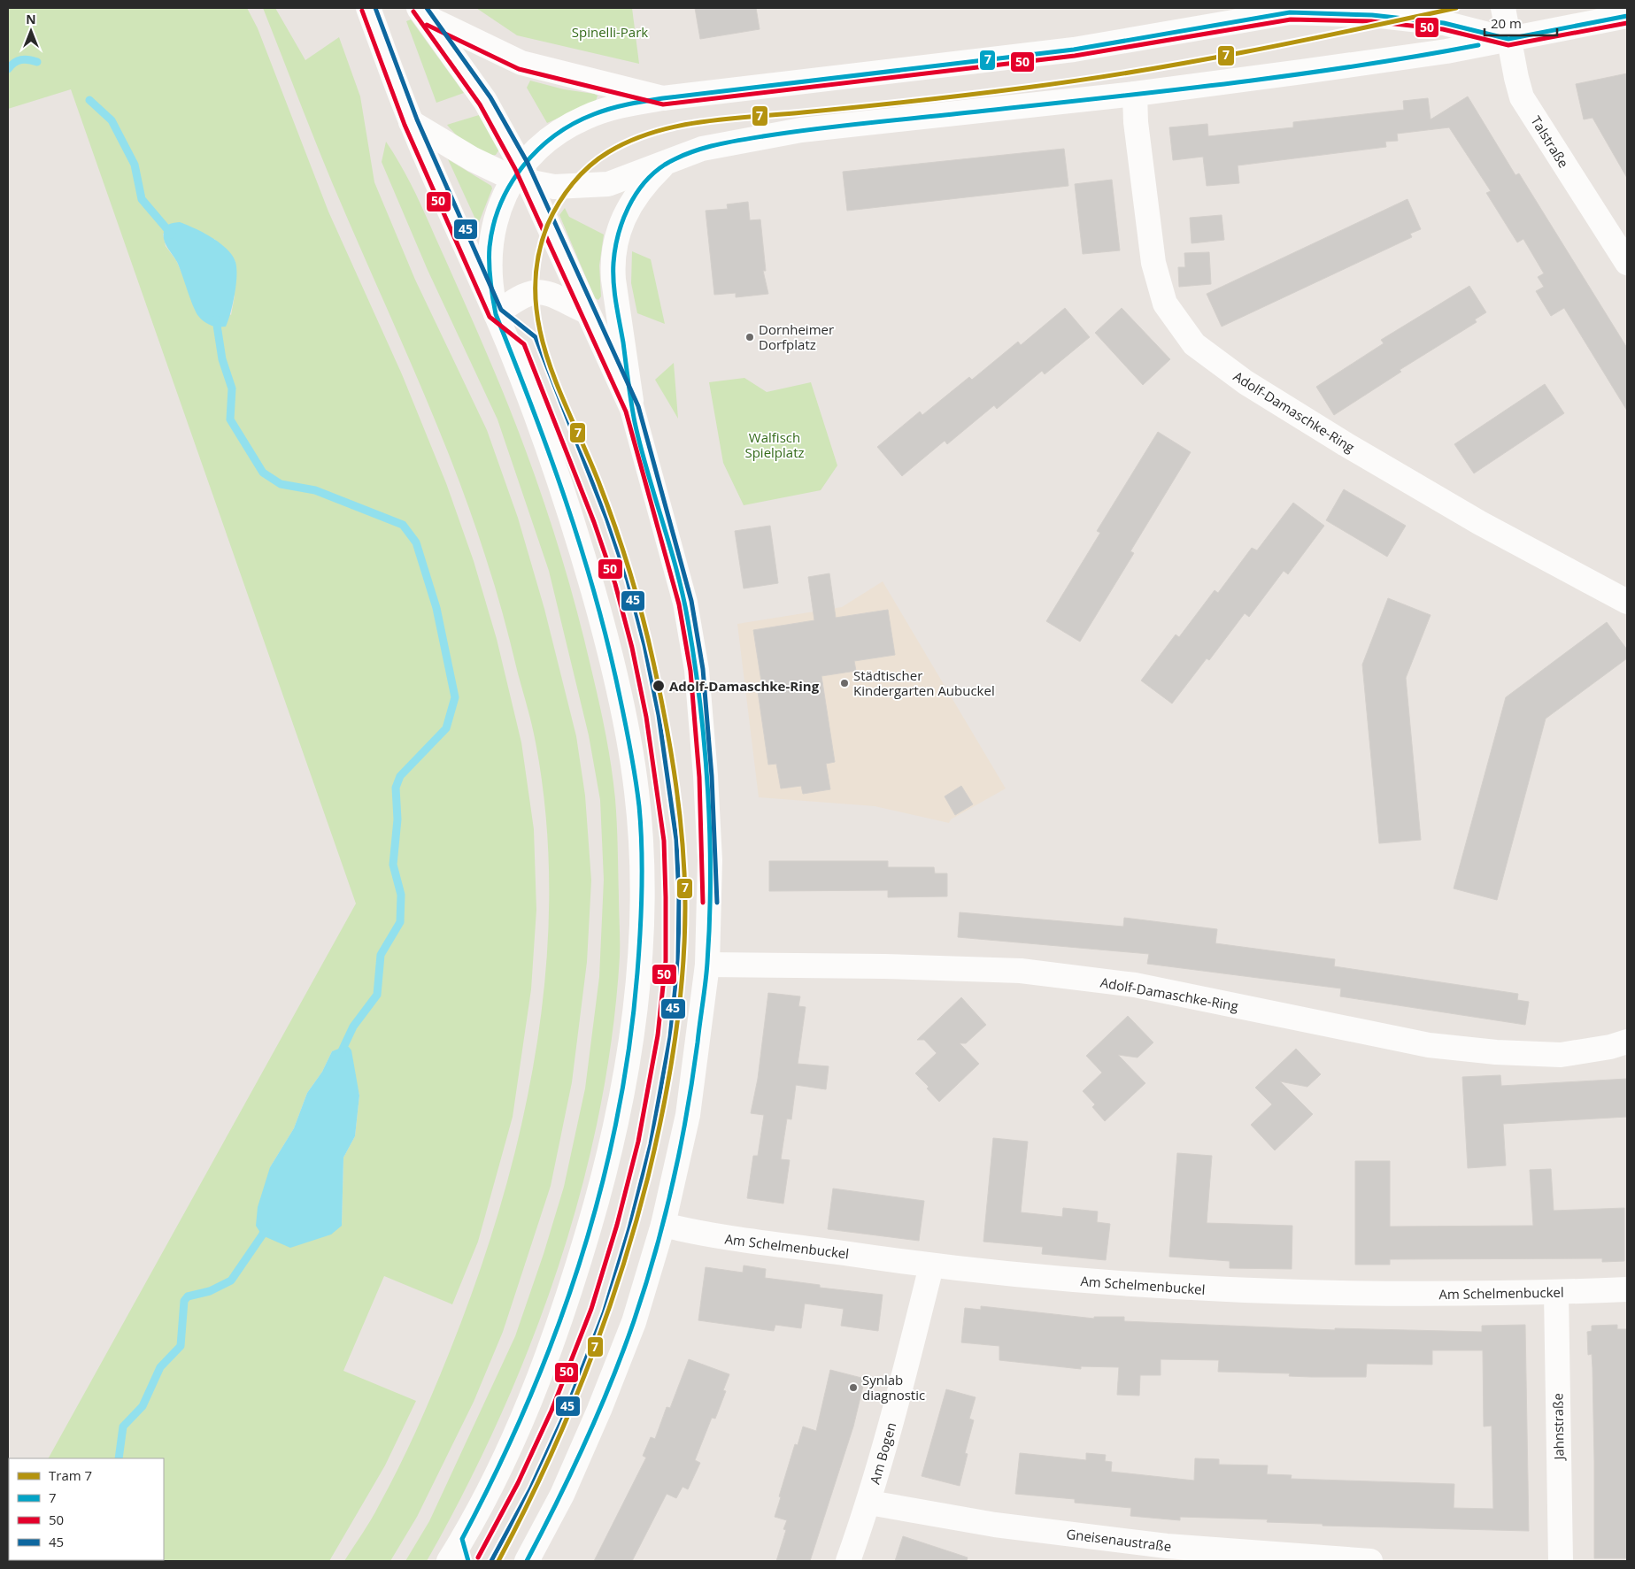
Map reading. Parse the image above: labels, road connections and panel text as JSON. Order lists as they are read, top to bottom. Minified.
{"streets":{"street":["Talstraße","Adolf-Damaschke-Ring","Am Schelmenbuckel","Jahnstraße","Am Bogen","Gneisenaustraße"]},"crossings":[["Am Schelmenbuckel","Jahnstraße"],["Am Schelmenbuckel","Am Bogen"],["Am Bogen","Gneisenaustraße"]],"parks":["Spinelli-Park","Walfisch Spielplatz"],"places":["Dornheimer Dorfplatz","Städtischer Kindergarten Aubuckel","Adolf-Damaschke-Ring","Synlab diagnostic"],"lines":["tram line 7","transit line 45","transit line 50","transit line 7"],"legend":["Tram 7","7","50","45"],"scale_bar":"20 m","north":"top"}
